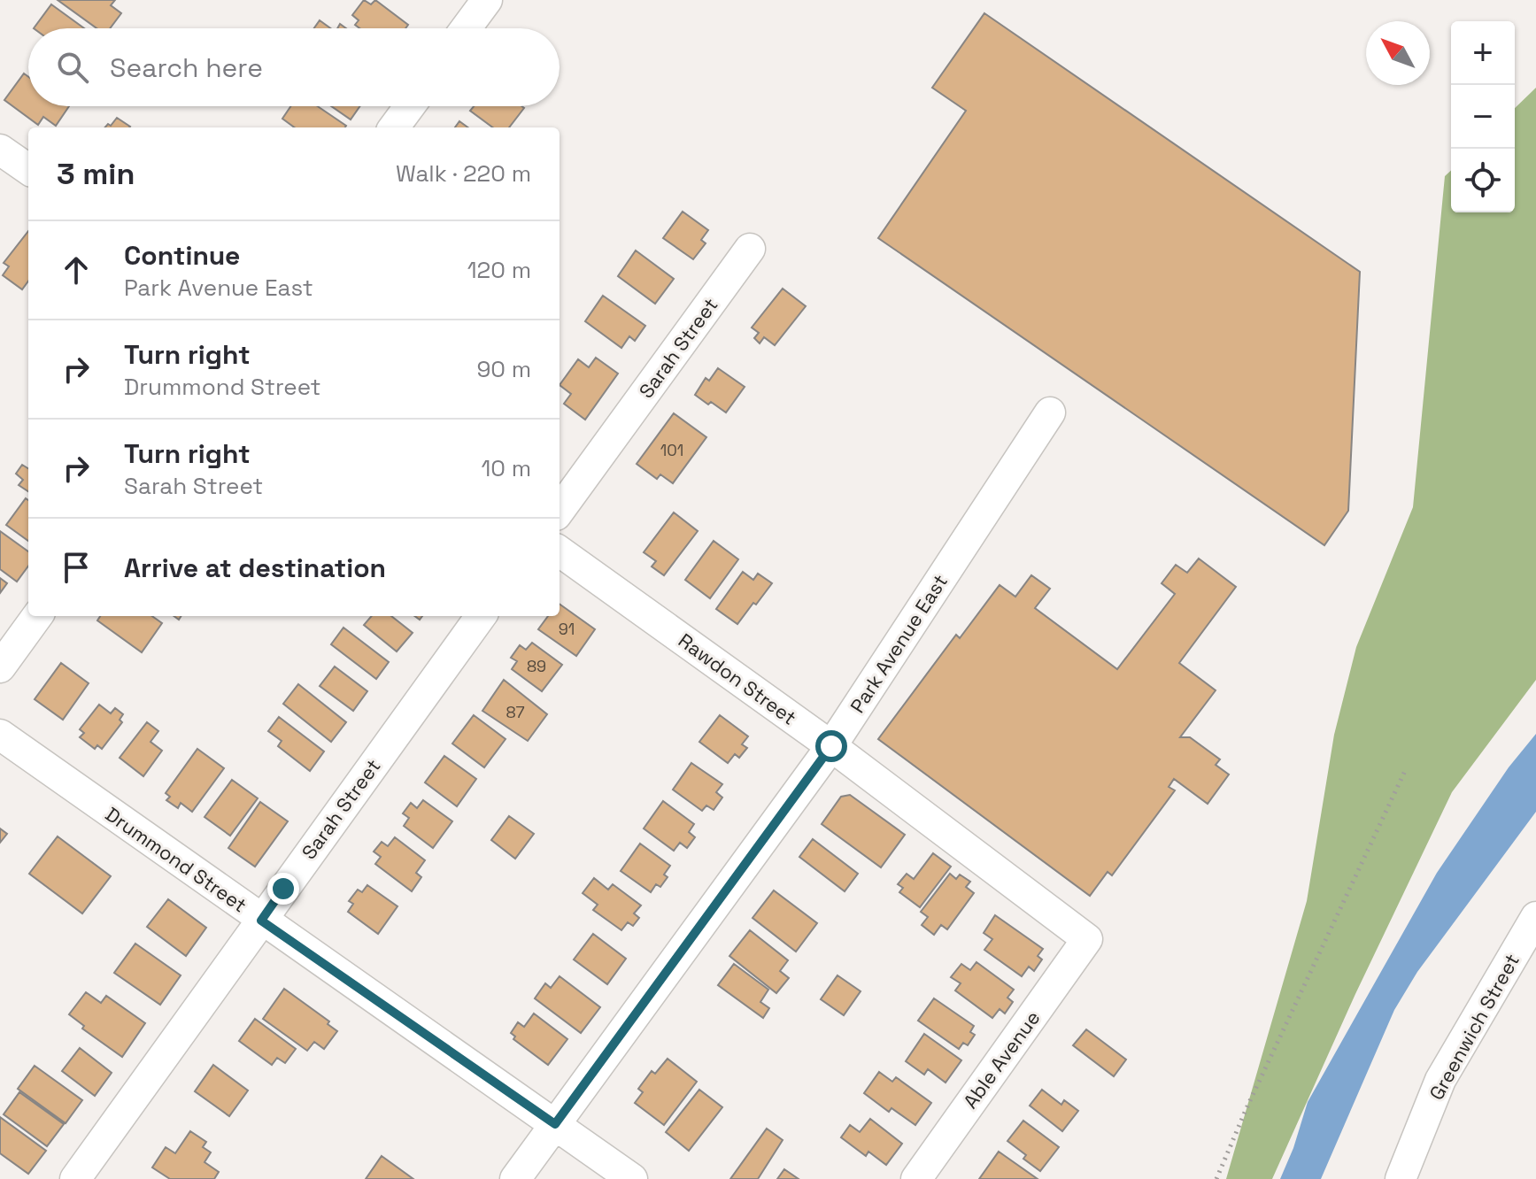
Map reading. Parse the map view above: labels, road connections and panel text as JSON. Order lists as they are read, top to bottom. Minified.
{"streets":{"street":["Sarah Street","Park Avenue East","Rawdon Street","Drummond Street","Greenwich Street","Able Avenue"]},"crossings":[["Sarah Street","Drummond Street"],["Park Avenue East","Rawdon Street"],["Park Avenue East","Drummond Street"],["Rawdon Street","Able Avenue"]],"house_numbers":["101","91","89","87"],"north":"top left","page":{"map_buttons":["+","−"],"search":"Search here","heading":["3 min","Walk · 220 m"],"list":[["Continue","Park Avenue East","120 m"],["Turn right","Drummond Street","90 m"],["Turn right","Sarah Street","10 m"],"Arrive at destination"]}}
